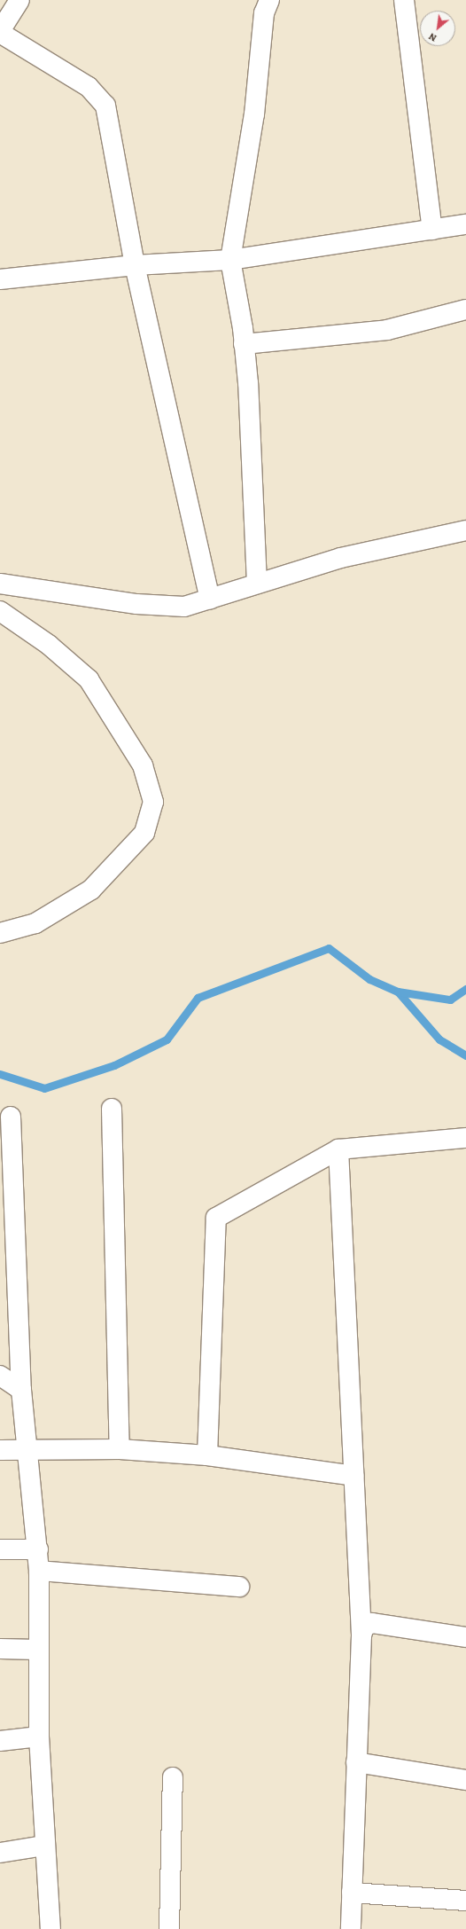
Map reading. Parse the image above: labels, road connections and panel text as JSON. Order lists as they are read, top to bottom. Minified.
{"north":"bottom left"}
